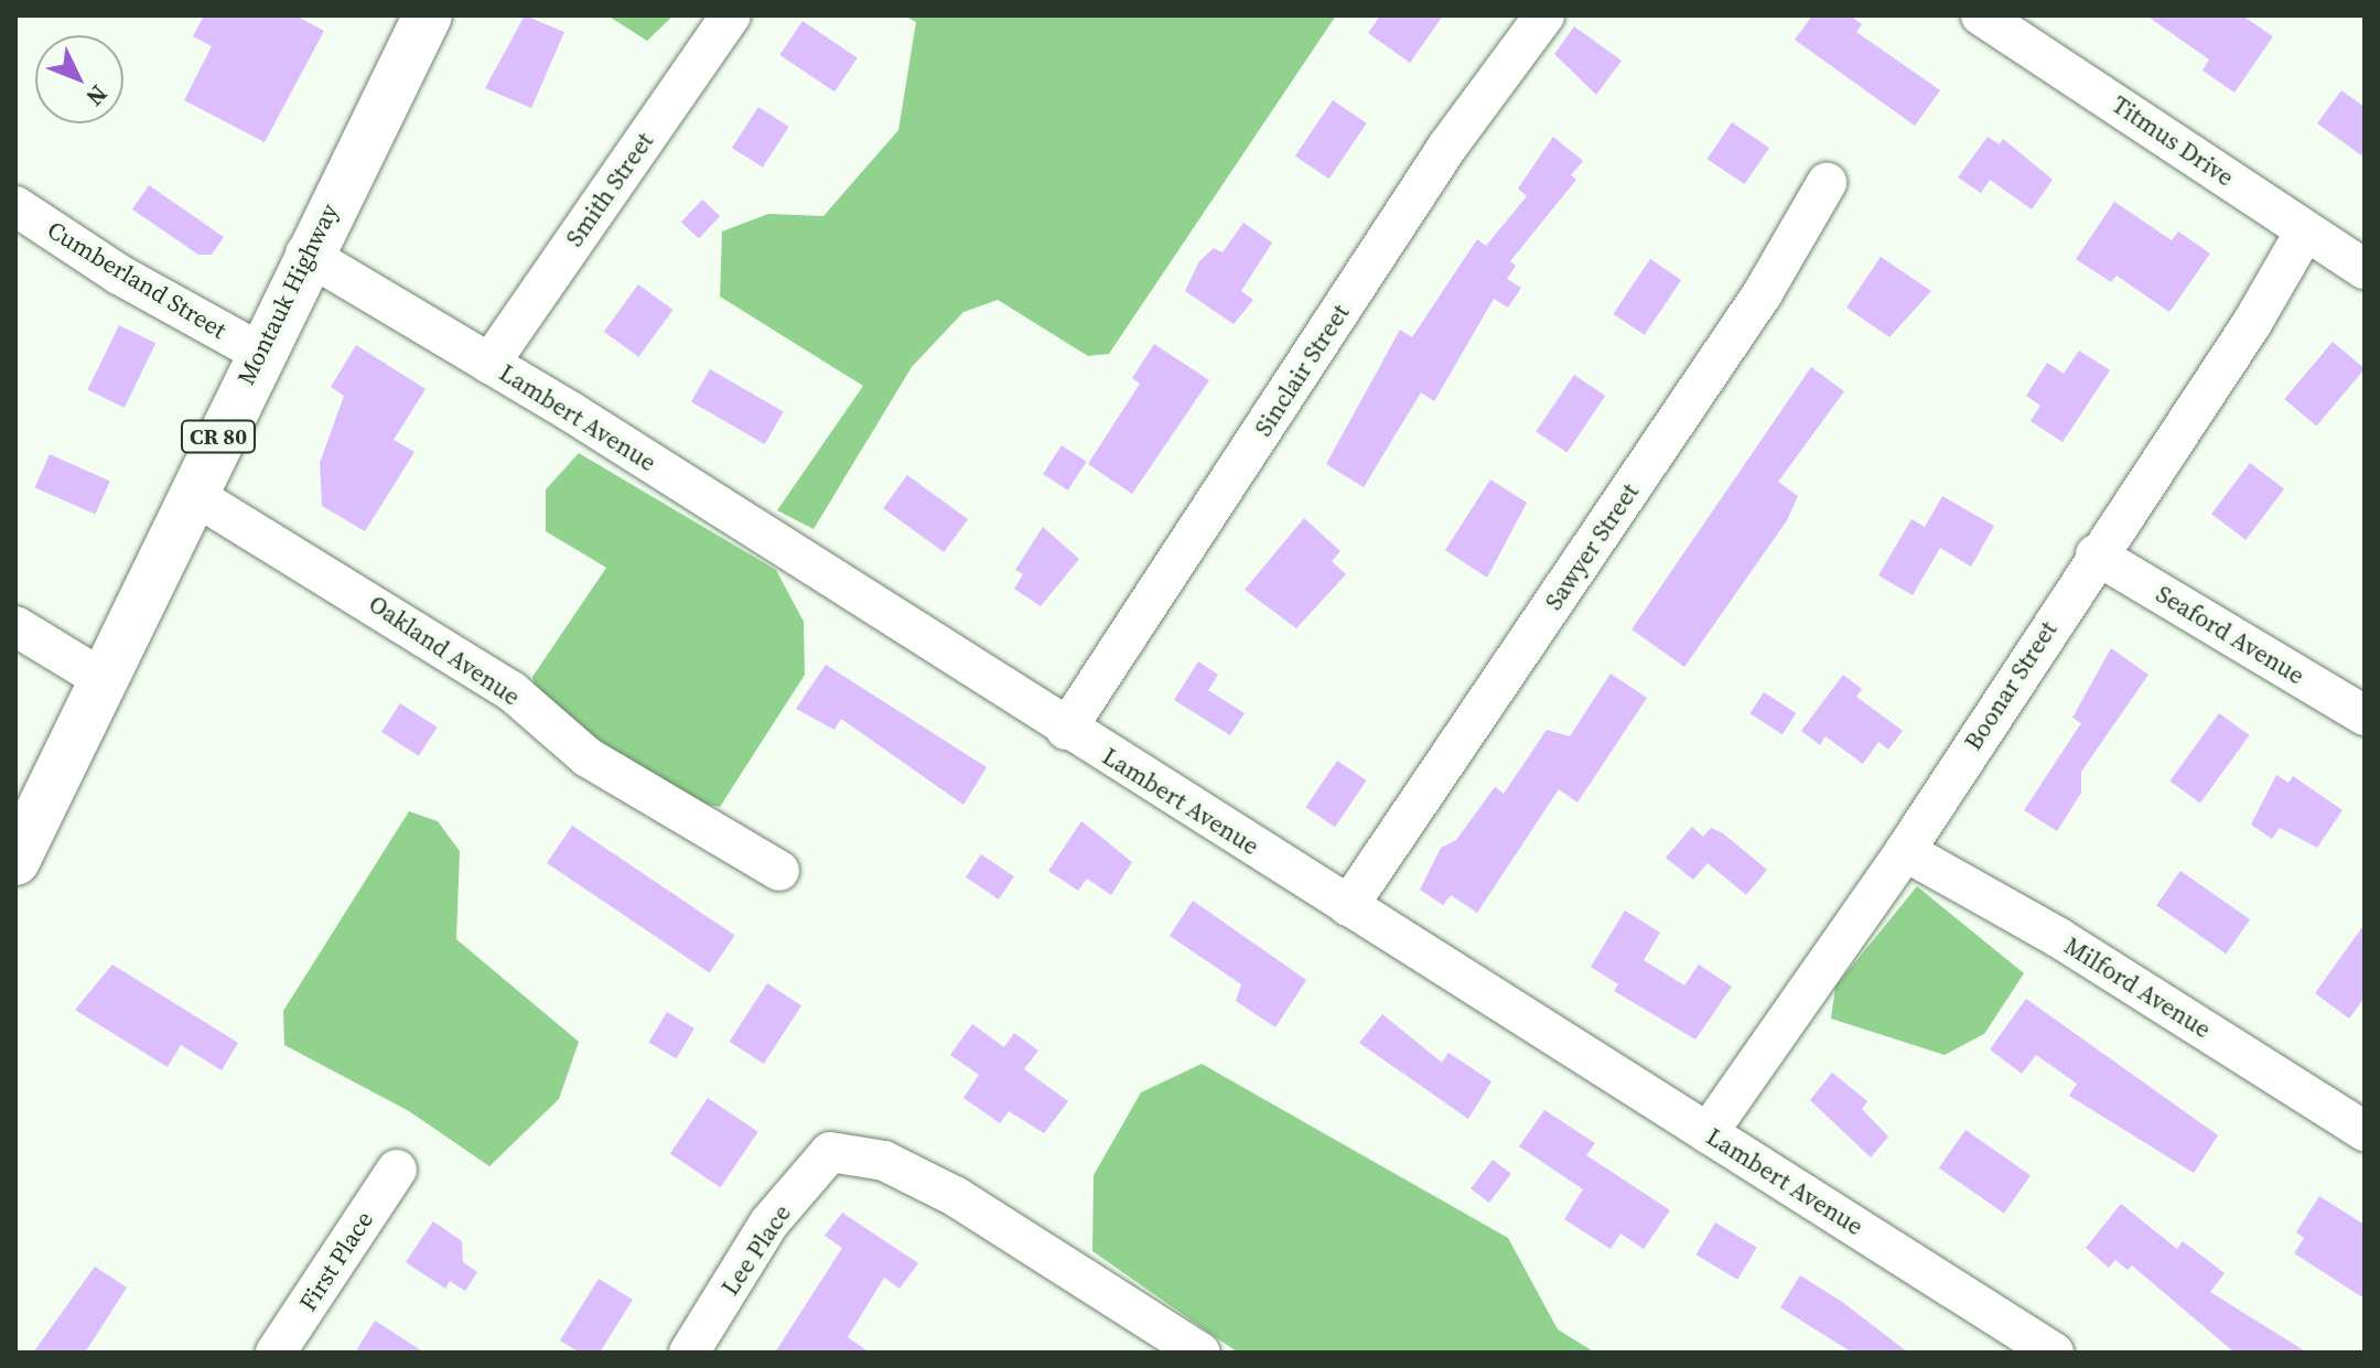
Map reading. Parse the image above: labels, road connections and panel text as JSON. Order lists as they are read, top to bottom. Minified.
{"streets":{"main road":["Montauk Highway","CR 80"],"street":["Titmus Drive","Smith Street","Cumberland Street","Sinclair Street","Lambert Avenue","Sawyer Street","Seaford Avenue","Oakland Avenue","Boonar Street","Milford Avenue","Lee Place","First Place"]},"crossings":[["Titmus Drive","Boonar Street"],["Smith Street","Lambert Avenue"],["Cumberland Street","Montauk Highway"],["Montauk Highway","Lambert Avenue"],["Montauk Highway","Oakland Avenue"],["Sinclair Street","Lambert Avenue"],["Lambert Avenue","Sawyer Street"],["Lambert Avenue","Boonar Street"],["Seaford Avenue","Boonar Street"],["Boonar Street","Milford Avenue"]],"north":"bottom right"}
